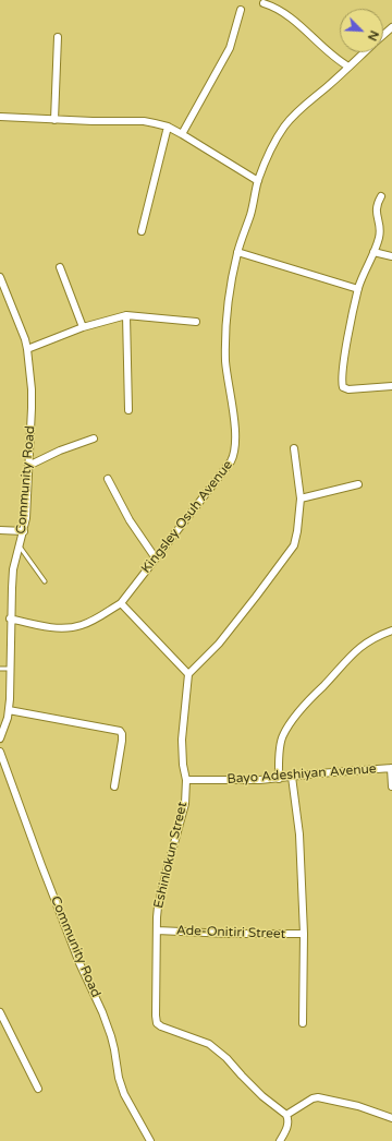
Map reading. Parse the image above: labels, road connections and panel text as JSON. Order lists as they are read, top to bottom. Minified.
{"streets":{"street":["Community Road","Kingsley Osuh Avenue","Bayo Adeshiyan Avenue","Eshinlokun Street","Ade-Onitiri Street"]},"crossings":[["Community Road","Kingsley Osuh Avenue"],["Bayo Adeshiyan Avenue","Eshinlokun Street"],["Eshinlokun Street","Ade-Onitiri Street"]],"north":"bottom right"}
